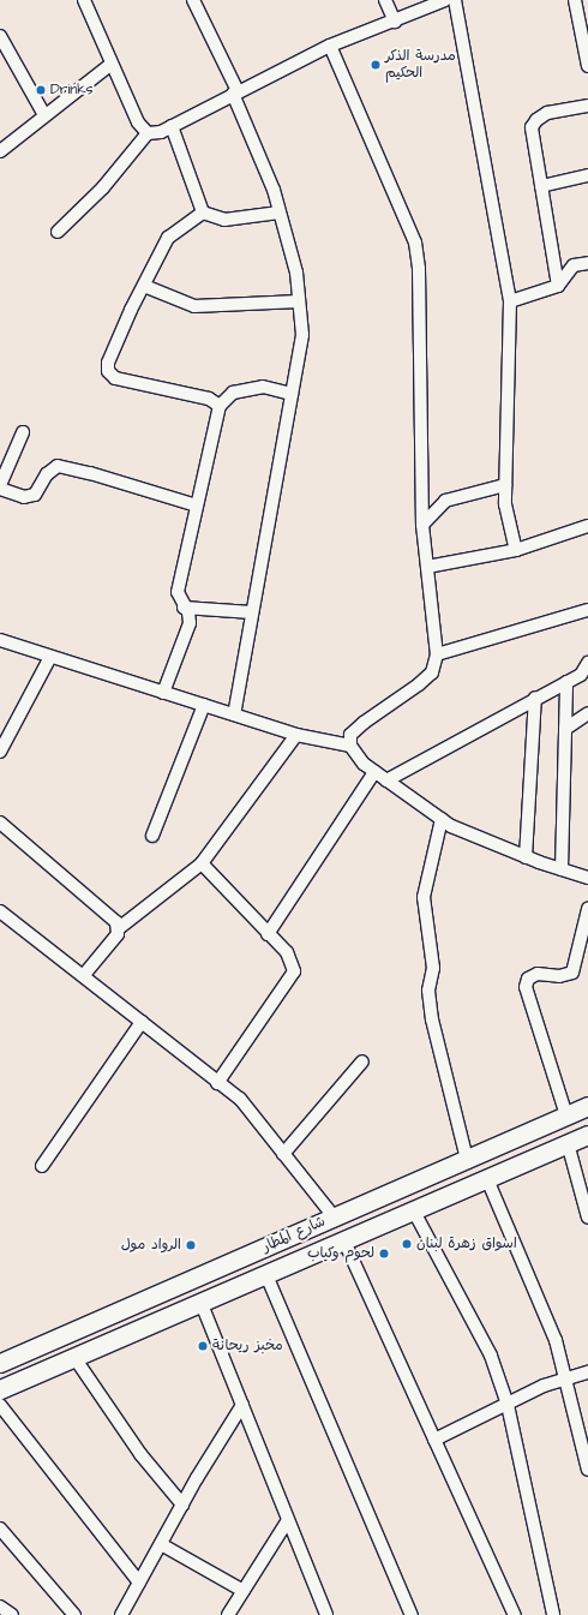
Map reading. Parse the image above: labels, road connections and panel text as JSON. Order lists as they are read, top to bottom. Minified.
{"streets":{"main road":["شارع المطار"]},"places":["مدرسة الذكر الحكيم","Drinks","اسواق زهرة لبنان","الرواد مول","لحوم وكباب","مخبز ريحانة"]}
